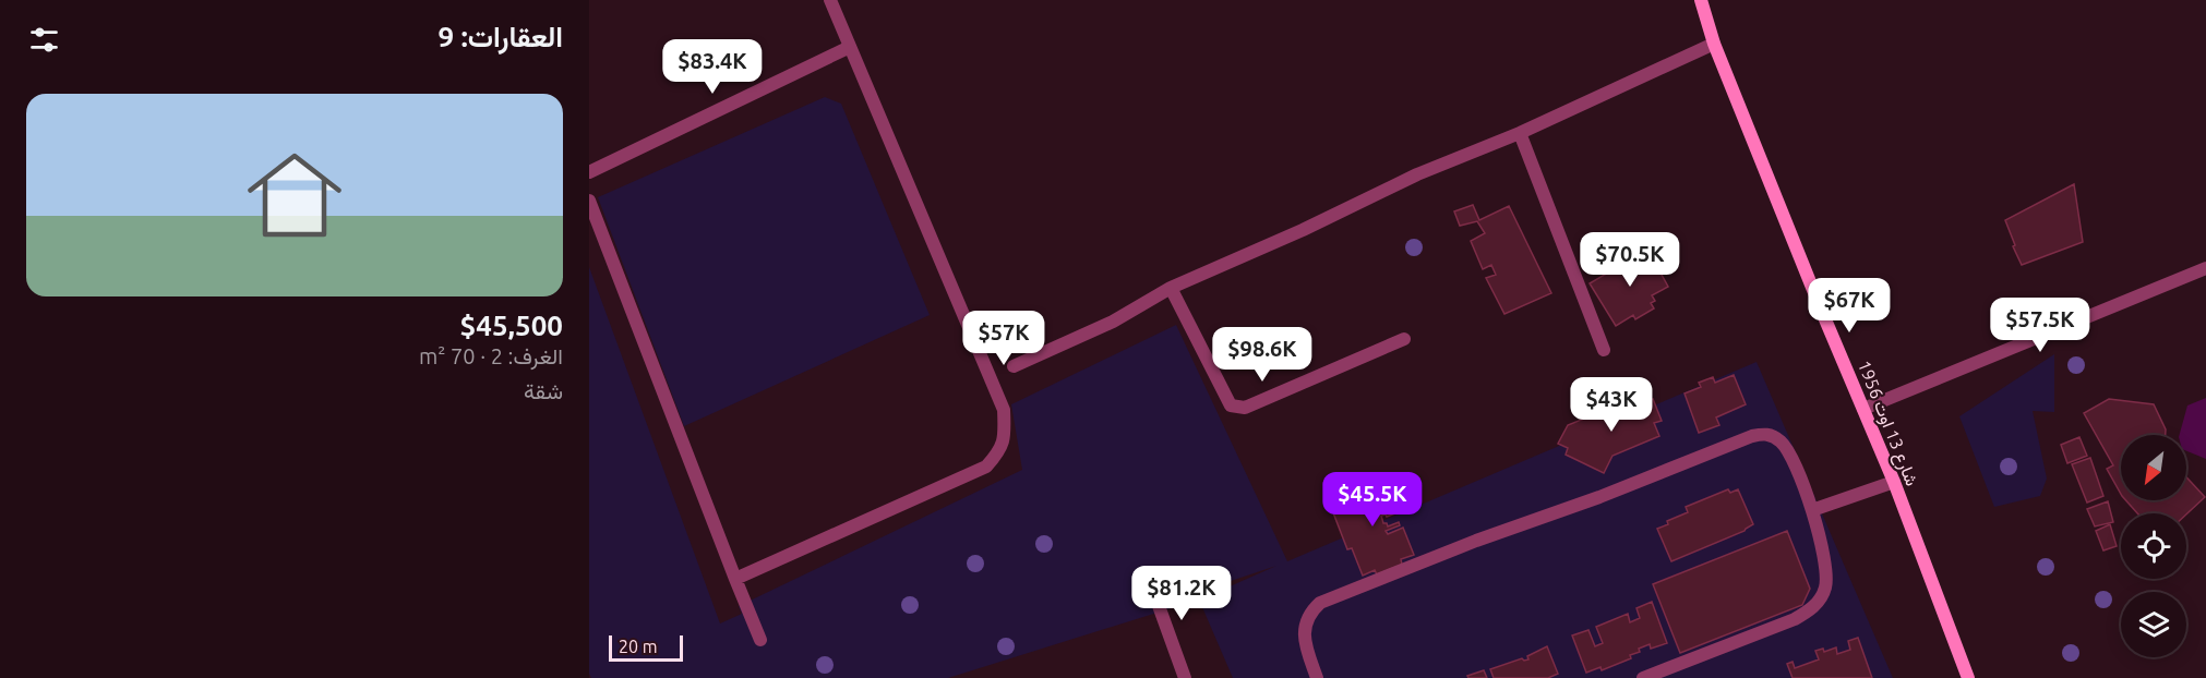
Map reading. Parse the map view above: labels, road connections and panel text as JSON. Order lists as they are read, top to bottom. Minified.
{"streets":{"street":["شارع 13 اوت 1956"]},"scale_bar":"20 m","north":"bottom left","page":{"heading":"العقارات: 9","price":["$83.4K","$70.5K","$67K","$57.5K","$57K","$98.6K","$43K","$45.5K","$81.2K"],"list":[{"name":"$45,500","note":"الغرف: 2 · 70 m² · شقة"}],"scale":"20 m"}}
